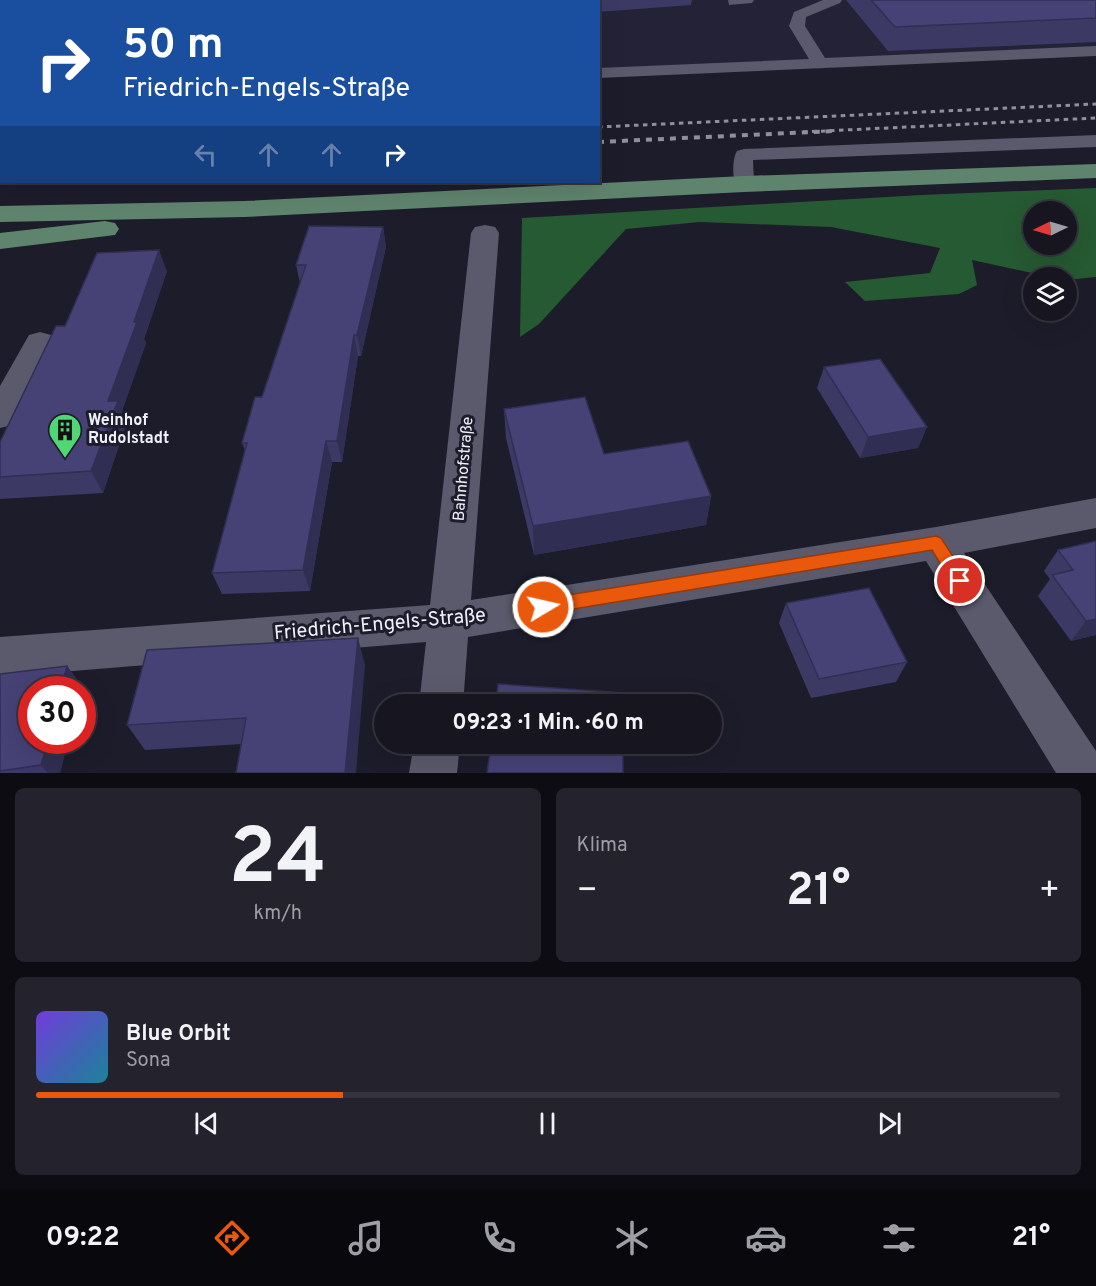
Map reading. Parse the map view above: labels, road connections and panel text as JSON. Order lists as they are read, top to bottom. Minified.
{"streets":{"street":["Bahnhofstraße","Friedrich-Engels-Straße"]},"crossings":[["Bahnhofstraße","Friedrich-Engels-Straße"]],"places":{"building":["Weinhof Rudolstadt"]},"north":"left","page":{"turn":["50 m","Friedrich-Engels-Straße"],"limit":"30","trip":"09:23 · 1 Min. · 60 m","tile":[["24","km/h"],"Klima"],"heat":["−","21°","+"],"song":["Blue Orbit","Sona"],"tabs":["09:22","21°"]}}
